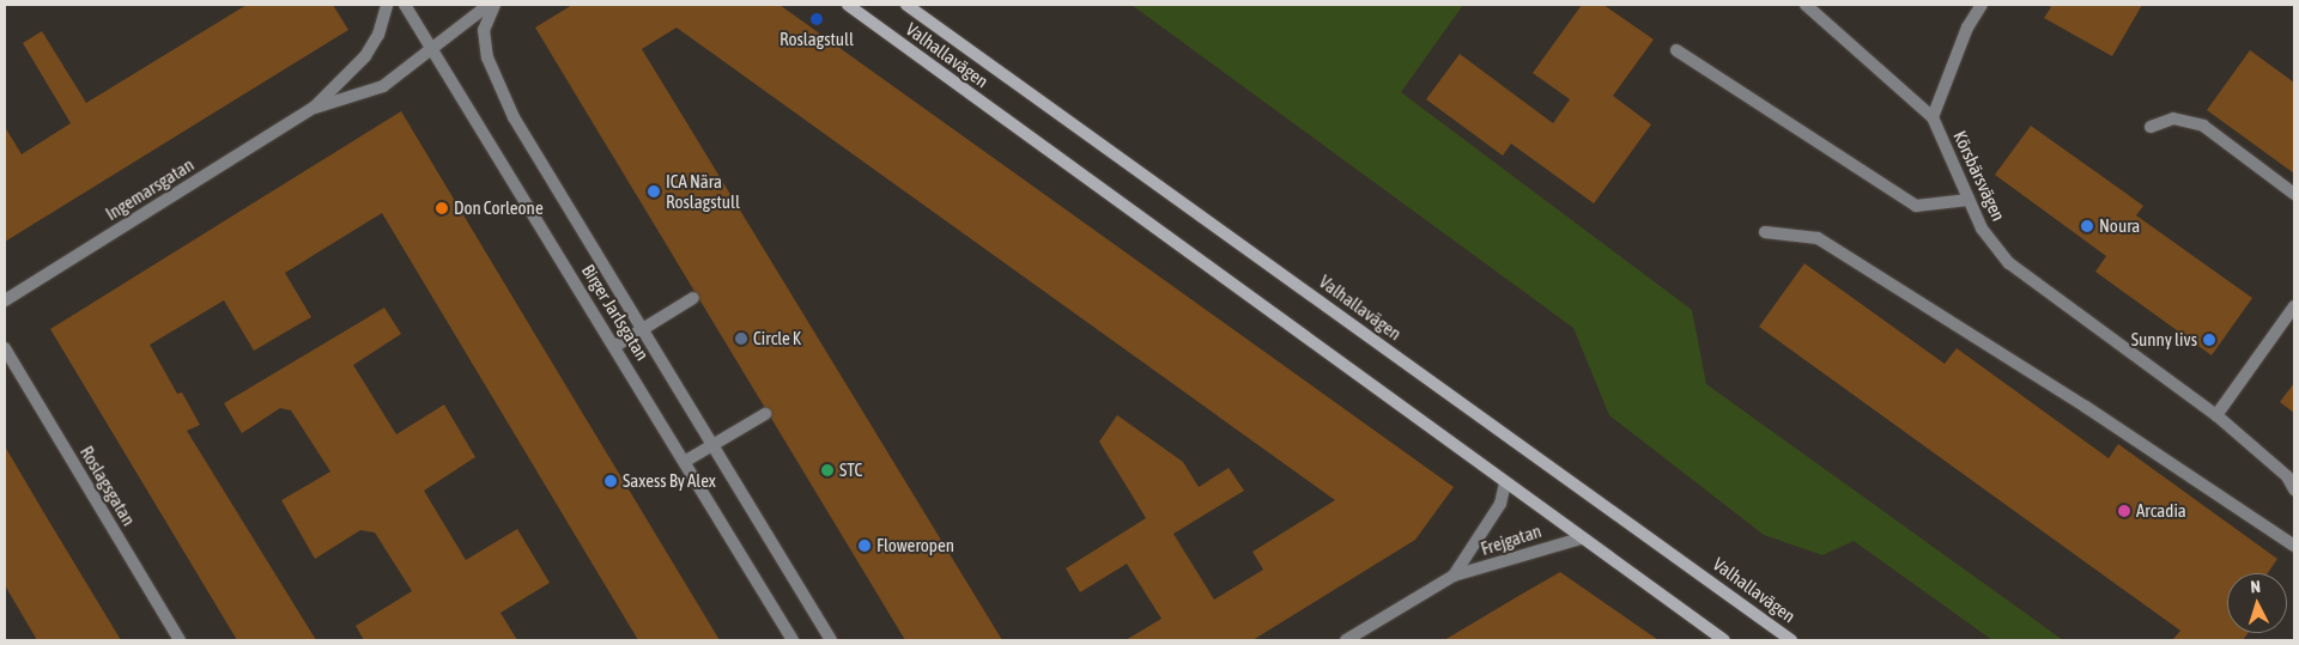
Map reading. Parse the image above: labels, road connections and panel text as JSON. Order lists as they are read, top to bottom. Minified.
{"streets":{"main road":["Valhallavägen"],"street":["Körsbärsvägen","Ingemarsgatan","Birger Jarlsgatan","Roslagsgatan","Frejgatan"]},"crossings":[["Valhallavägen","Frejgatan"],["Ingemarsgatan","Birger Jarlsgatan"]],"places":["Roslagstull","ICA Nära Roslagstull","Don Corleone","Noura","Circle K","Sunny livs","STC","Saxess By Alex","Arcadia","Floweropen"],"north":"top"}
